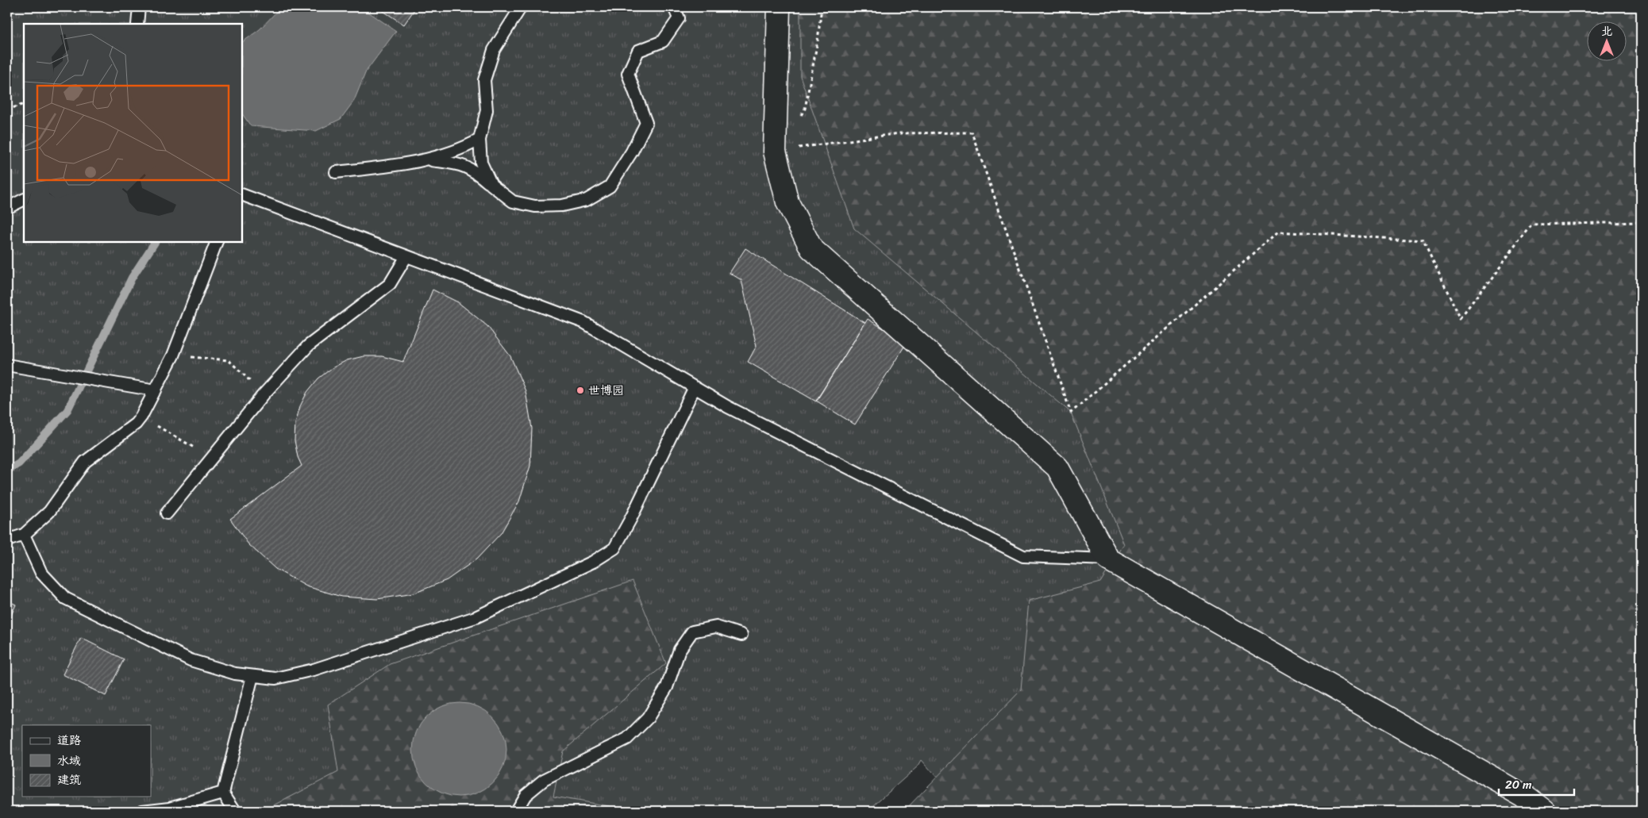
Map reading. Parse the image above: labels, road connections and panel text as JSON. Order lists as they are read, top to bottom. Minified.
{"places":["世博园"],"legend":["道路","水域","建筑"],"scale_bar":"20 m","north":"top"}
